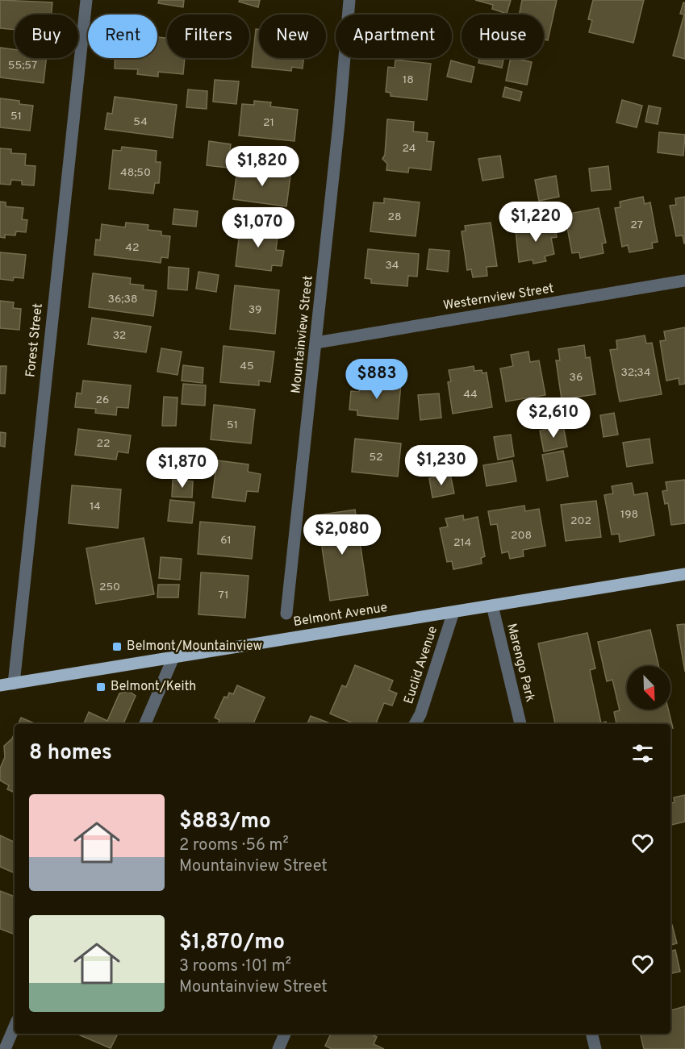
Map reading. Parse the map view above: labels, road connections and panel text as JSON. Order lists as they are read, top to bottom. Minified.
{"streets":{"main road":["Belmont Avenue"],"street":["Westernview Street","Mountainview Street","Forest Street","Marengo Park","Euclid Avenue"]},"crossings":[["Westernview Street","Mountainview Street"],["Forest Street","Belmont Avenue"],["Belmont Avenue","Marengo Park"],["Belmont Avenue","Euclid Avenue"]],"places":{"transit":["Belmont/Mountainview","Belmont/Keith"]},"house_numbers":["55;57","18","51","54","21","24","48;50","28","27","42","34","36;38","39","32","45","32;34","36","44","26","51","22","52","14","198","202","208","61","214","250","71"],"north":"bottom right","page":{"chip":["Buy","Rent","Filters","New","Apartment","House"],"price":["$1,820","$1,220","$1,070","$883","$2,610","$1,230","$1,870","$2,080"],"heading":"8 homes","list":[{"name":"$883/mo","note":"2 rooms · 56 m² · Mountainview Street"},{"name":"$1,870/mo","note":"3 rooms · 101 m² · Mountainview Street"}]}}
